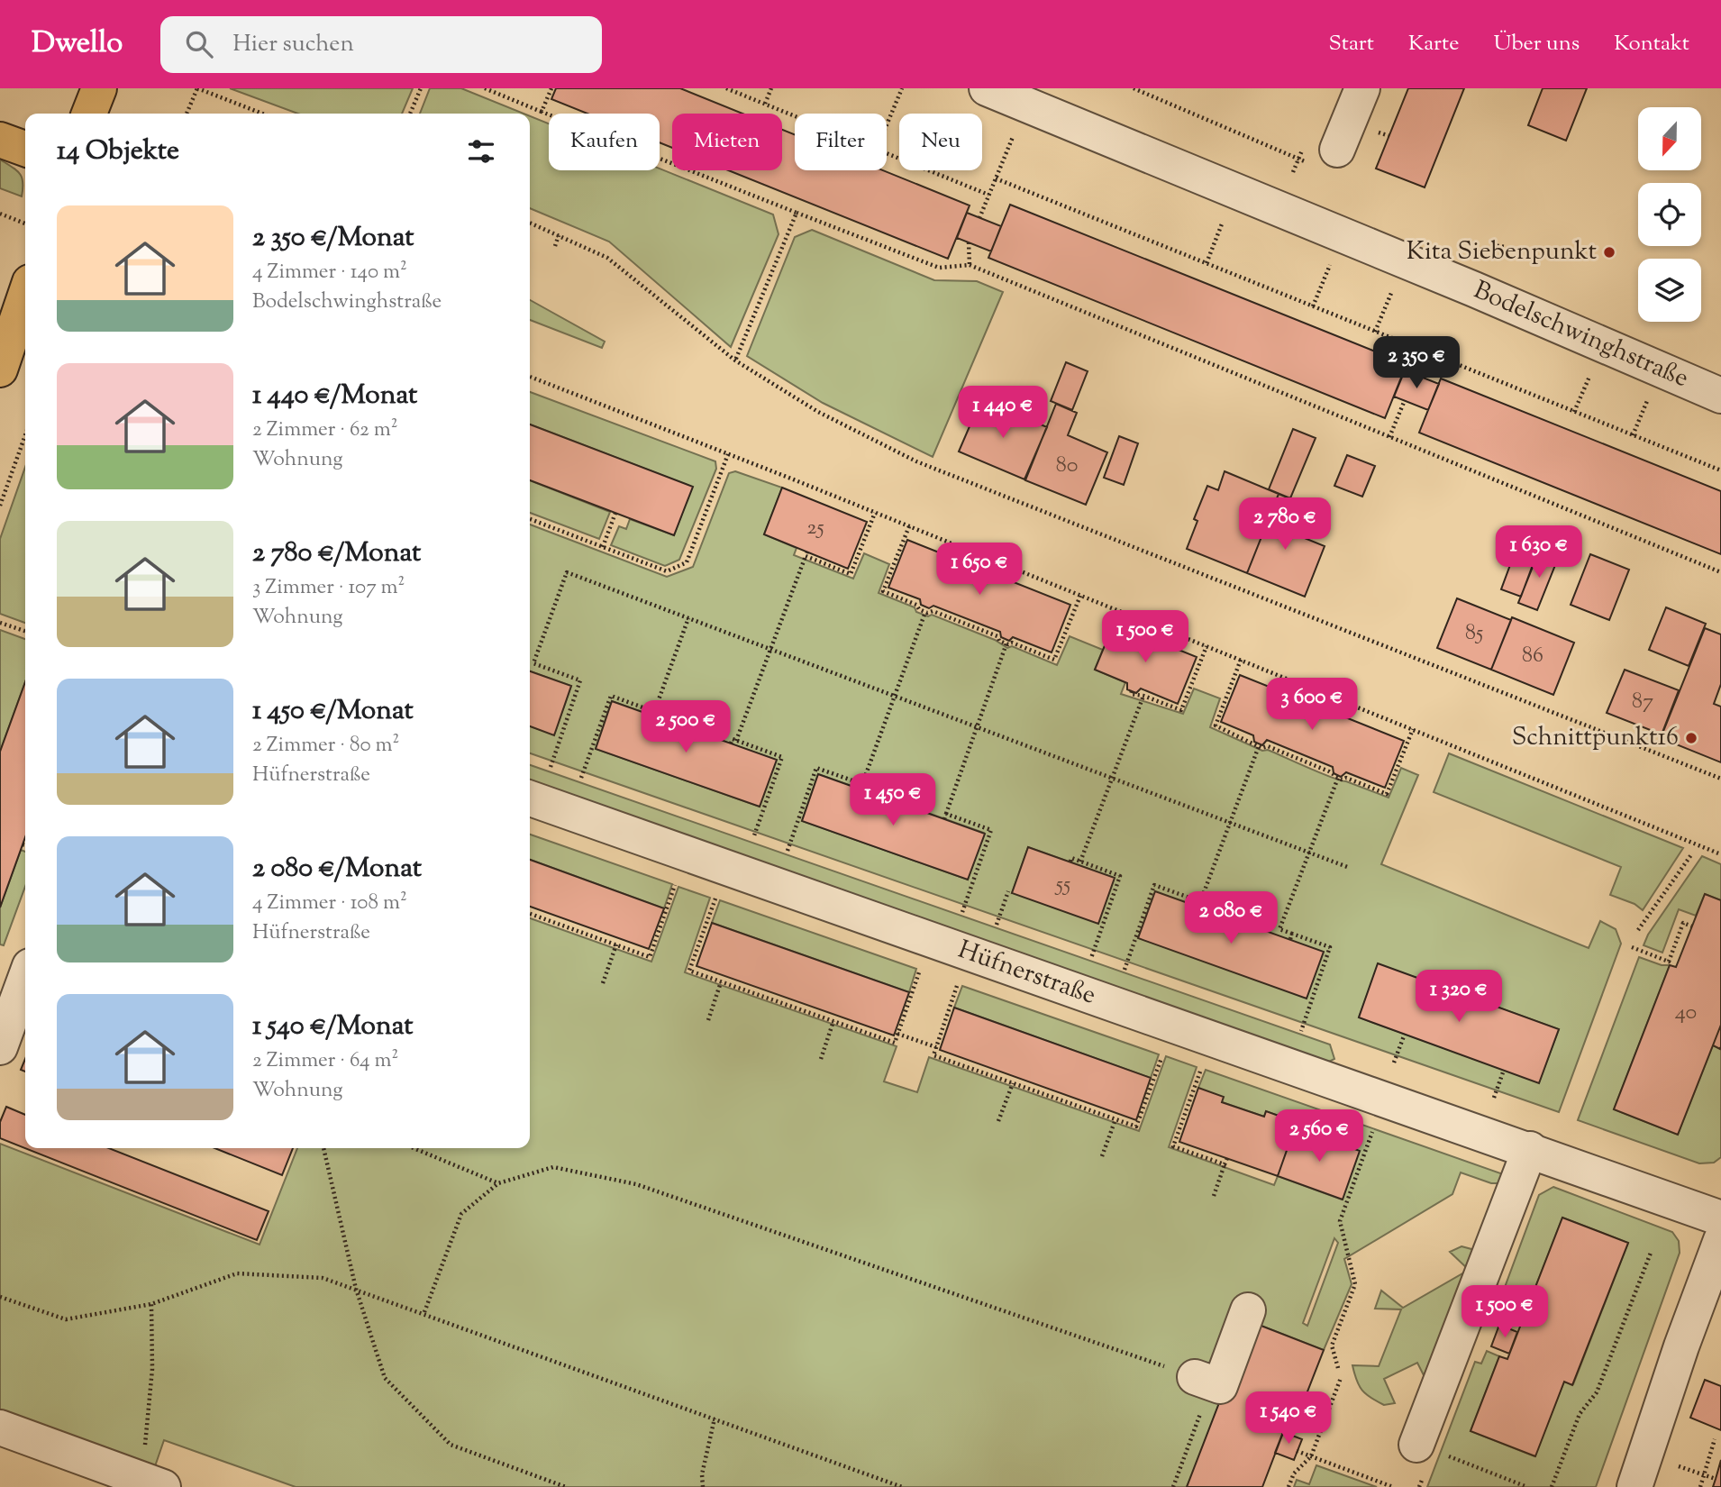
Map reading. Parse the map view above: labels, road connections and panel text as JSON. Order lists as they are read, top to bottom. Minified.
{"streets":{"street":["Bodelschwinghstraße","Hüfnerstraße"]},"places":["Kita Siebenpunkt","Schnittpunkt16"],"house_numbers":["80","25","85","86","87","55","40"],"north":"bottom","page":{"header":"Dwello","search":"Hier suchen","nav":["Start","Karte","Über uns","Kontakt"],"chip":["Kaufen","Mieten","Filter","Neu"],"heading":"14 Objekte","list":[{"name":"2 350 €/Monat","note":"4 Zimmer · 140 m² · Bodelschwinghstraße"},{"name":"1 440 €/Monat","note":"2 Zimmer · 62 m² · Wohnung"},{"name":"2 780 €/Monat","note":"3 Zimmer · 107 m² · Wohnung"},{"name":"1 450 €/Monat","note":"2 Zimmer · 80 m² · Hüfnerstraße"},{"name":"2 080 €/Monat","note":"4 Zimmer · 108 m² · Hüfnerstraße"},{"name":"1 540 €/Monat","note":"2 Zimmer · 64 m² · Wohnung"}],"price":["2 350 €","1 440 €","2 780 €","1 630 €","1 650 €","1 500 €","3 600 €","2 500 €","1 450 €","2 080 €","1 320 €","2 560 €","1 500 €","1 540 €"]}}
